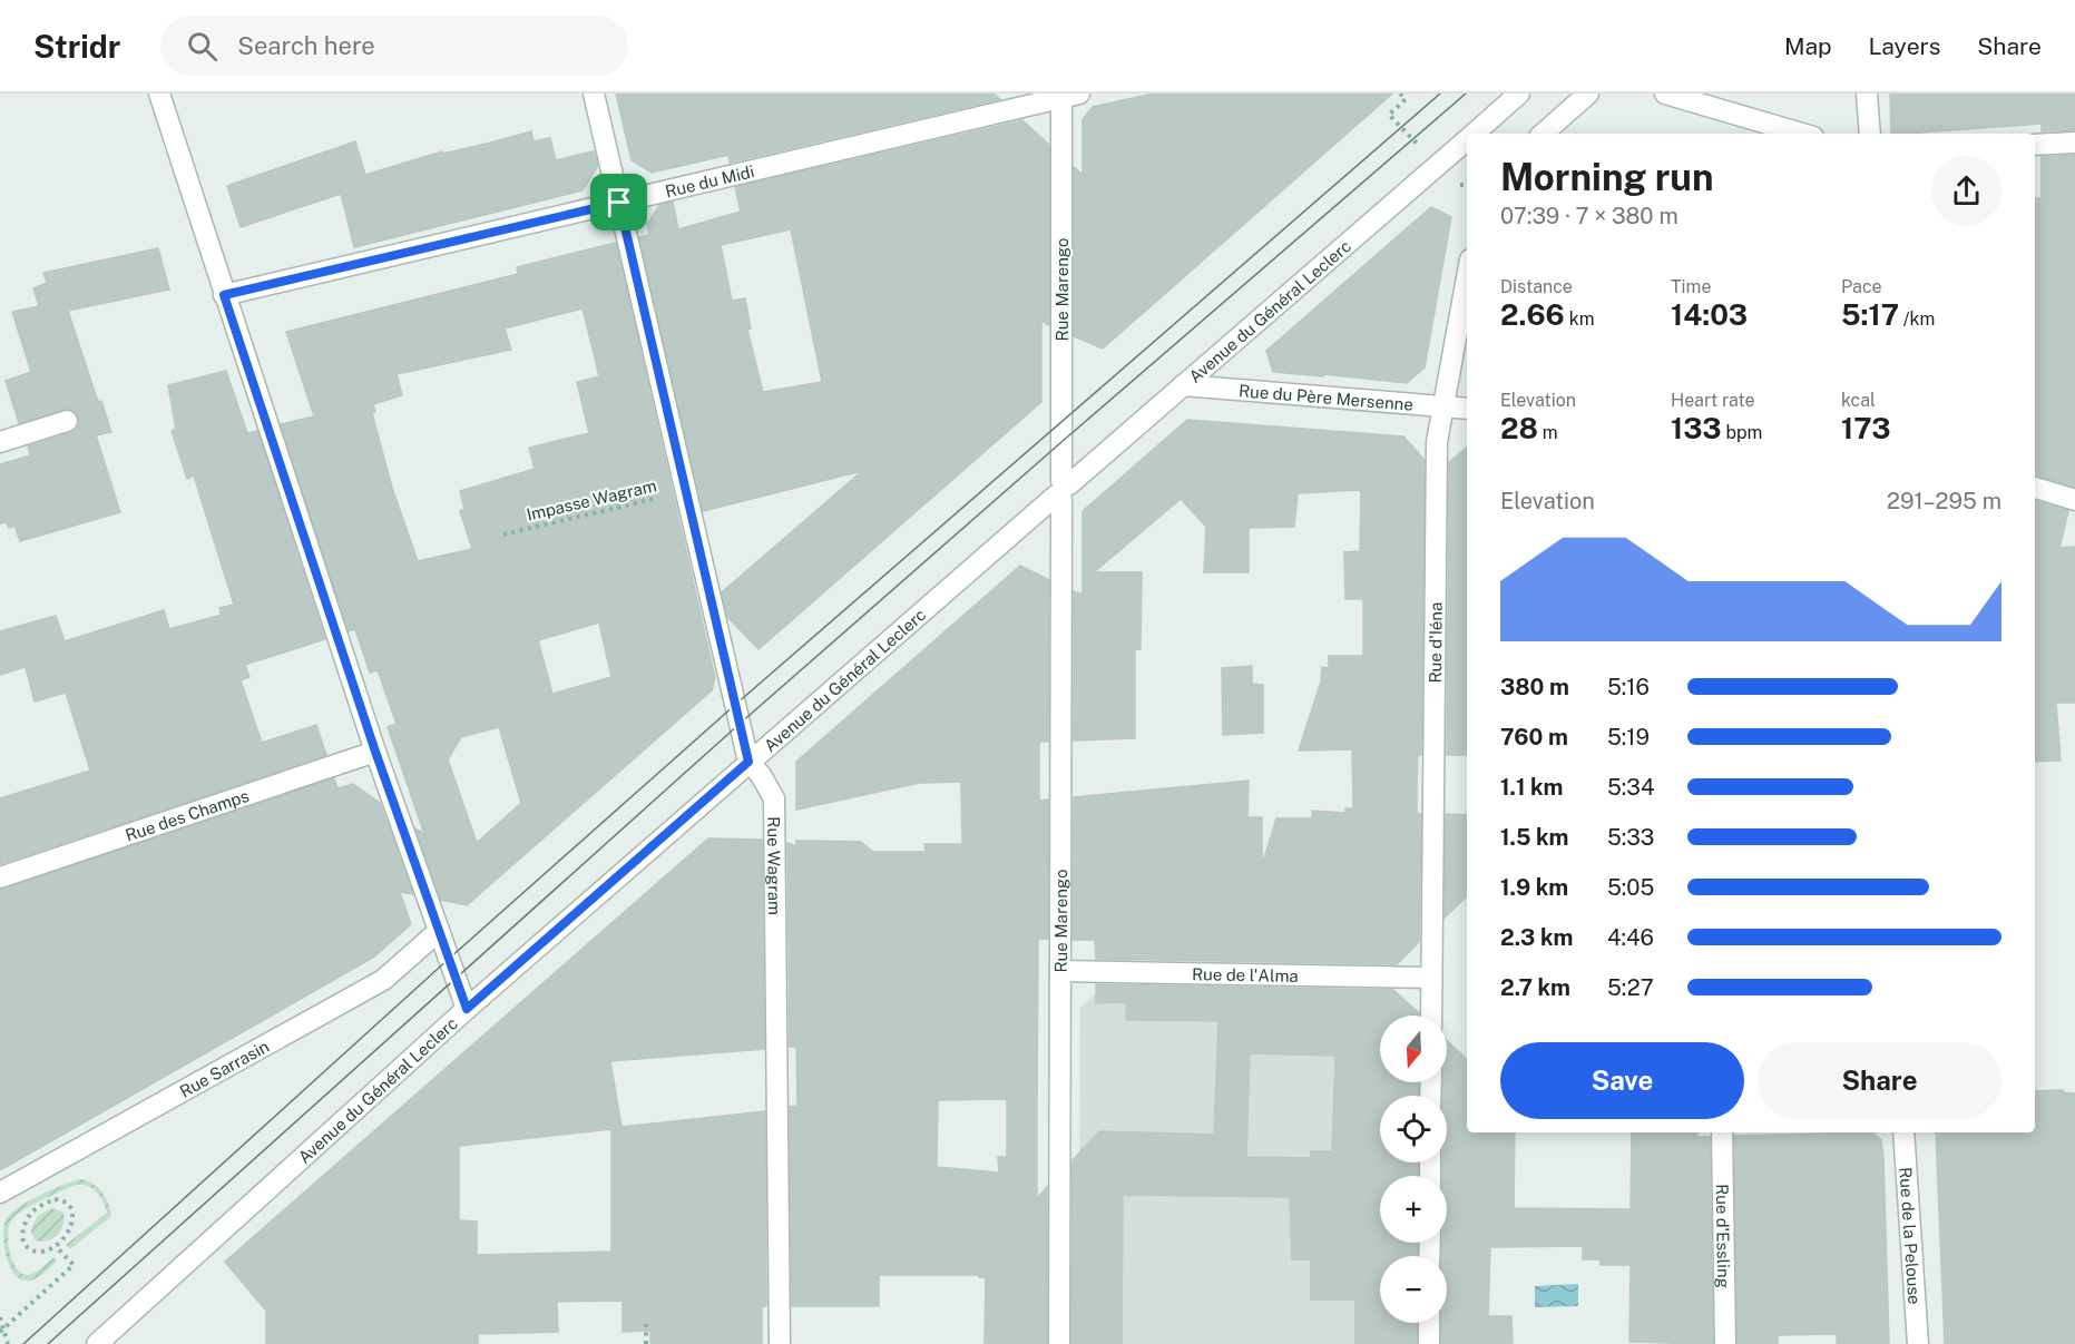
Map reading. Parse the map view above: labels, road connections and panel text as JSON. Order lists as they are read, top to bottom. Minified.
{"streets":{"street":["Rue du Midi","Rue Marengo","Avenue du Général Leclerc","Rue du Père Mersenne","Rue d'Iéna","Rue des Champs","Rue Wagram","Rue de l'Alma","Rue Sarrasin","Rue d'Essling","Rue de la Pelouse"],"path":["Impasse Wagram"]},"crossings":[["Rue du Midi","Rue Marengo"],["Rue du Midi","Rue Wagram"],["Rue Marengo","Avenue du Général Leclerc"],["Rue Marengo","Rue de l'Alma"],["Avenue du Général Leclerc","Rue du Père Mersenne"],["Avenue du Général Leclerc","Rue Wagram"],["Rue du Père Mersenne","Rue d'Iéna"],["Impasse Wagram","Rue Wagram"],["Rue d'Iéna","Rue de l'Alma"]],"north":"bottom","page":{"header":"Stridr","search":"Search here","nav":["Map","Layers","Share"],"heading":["Morning run","07:39 · 7 × 380 m"],"stats":[["Distance","2.66 km"],["Time","14:03"],["Pace","5:17 /km"],["Elevation","28 m"],["Heart rate","133 bpm"],["kcal","173"]],"chart":["Elevation","291–295 m"],"list":[{"name":"380 m","note":"5:16"},{"name":"760 m","note":"5:19"},{"name":"1.1 km","note":"5:34"},{"name":"1.5 km","note":"5:33"},{"name":"1.9 km","note":"5:05"},{"name":"2.3 km","note":"4:46"},{"name":"2.7 km","note":"5:27"}],"map_buttons":["+","−"],"buttons":["Save","Share"]}}
